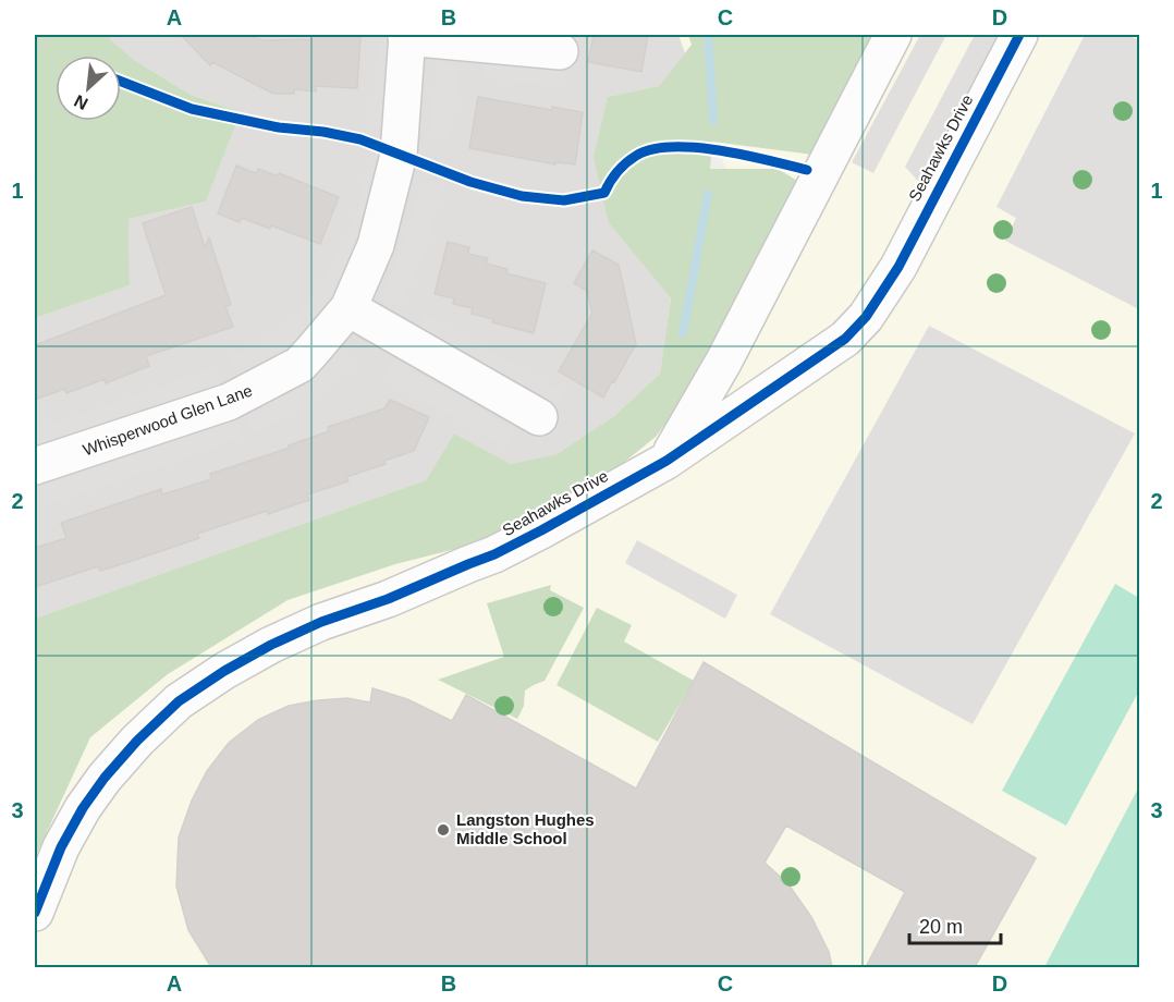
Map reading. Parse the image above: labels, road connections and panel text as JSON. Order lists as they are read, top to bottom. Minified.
{"streets":{"street":["Seahawks Drive","Whisperwood Glen Lane"]},"places":["Langston Hughes Middle School"],"scale_bar":"20 m","north":"bottom left","grid":{"columns":["A","B","C","D"],"rows":["1","2","3"]}}
